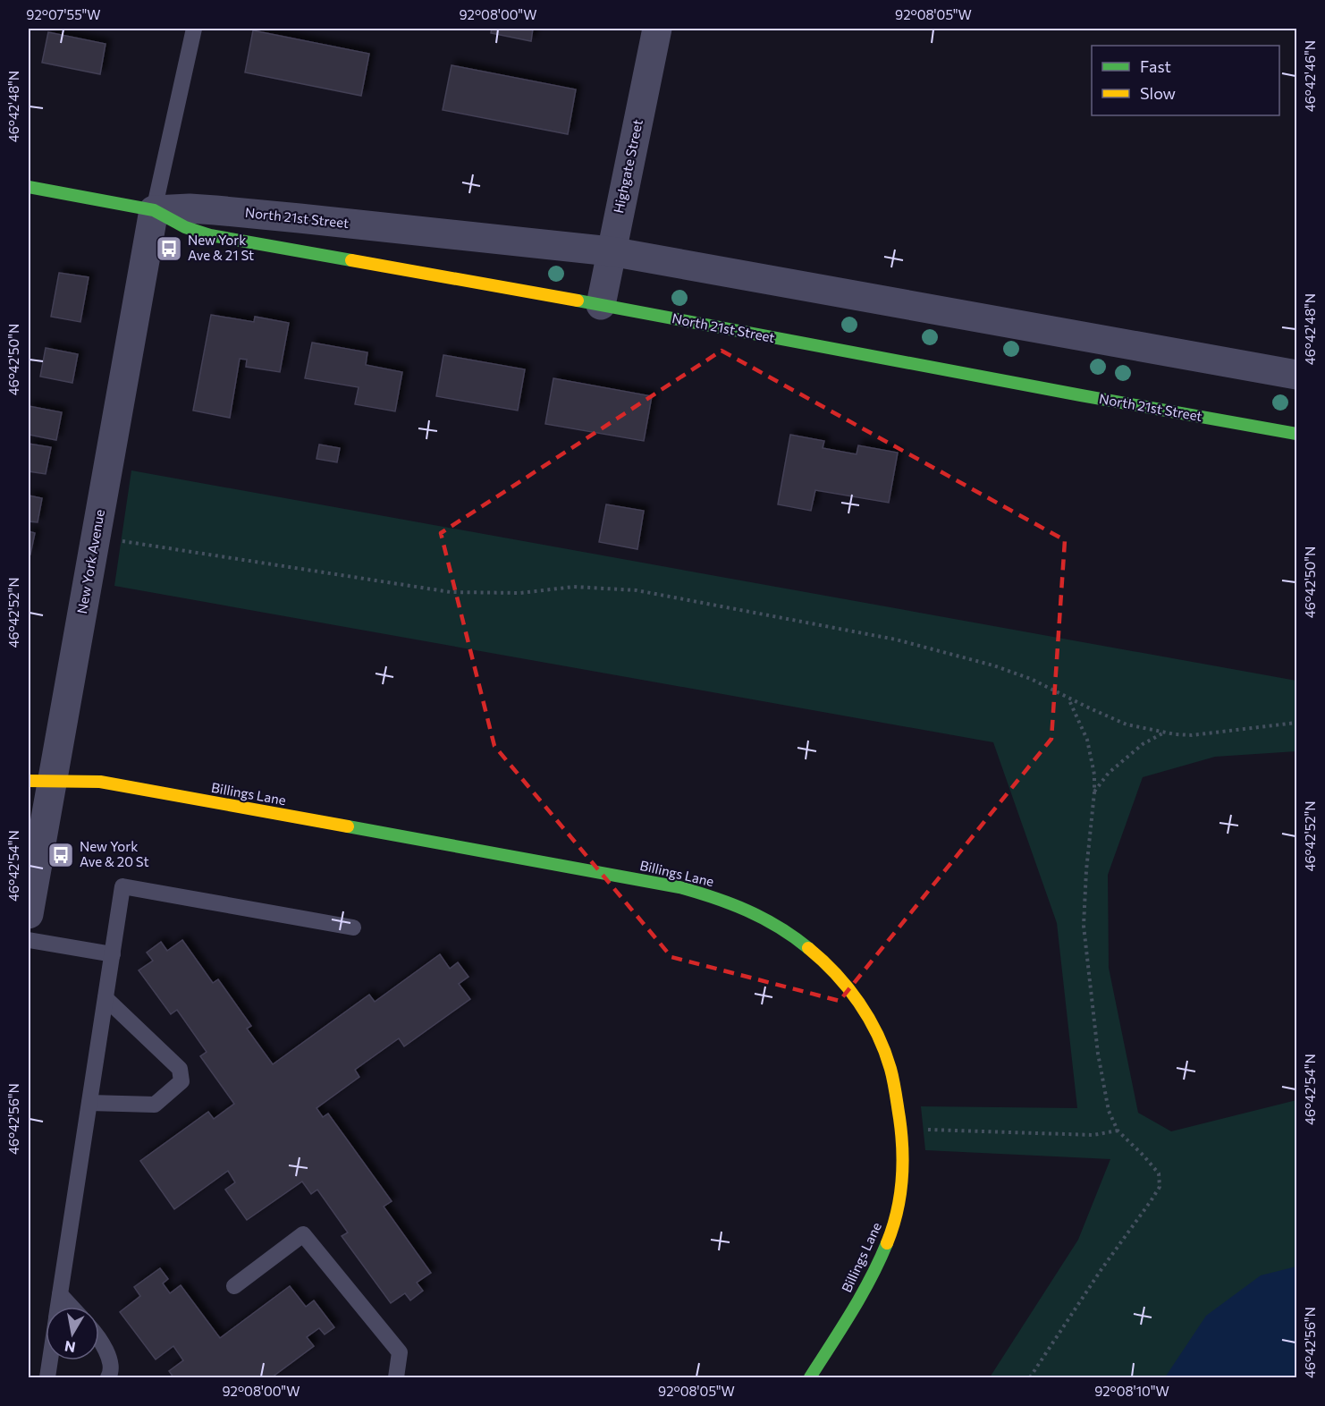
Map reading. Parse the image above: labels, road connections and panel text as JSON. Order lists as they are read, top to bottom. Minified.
{"streets":{"street":["Highgate Street","North 21st Street","New York Avenue","Billings Lane"]},"crossings":[["Highgate Street","North 21st Street"],["North 21st Street","New York Avenue"],["New York Avenue","Billings Lane"]],"places":{"bus stop":["New York Ave & 21 St","New York Ave & 20 St"]},"legend":["Fast","Slow"],"north":"bottom","coordinates":["92°07'55\"W","92°08'00\"W","92°08'05\"W","46°42'46\"N","46°42'48\"N","46°42'50\"N","46°42'52\"N","46°42'54\"N","46°42'56\"N","92°08'10\"W"]}
